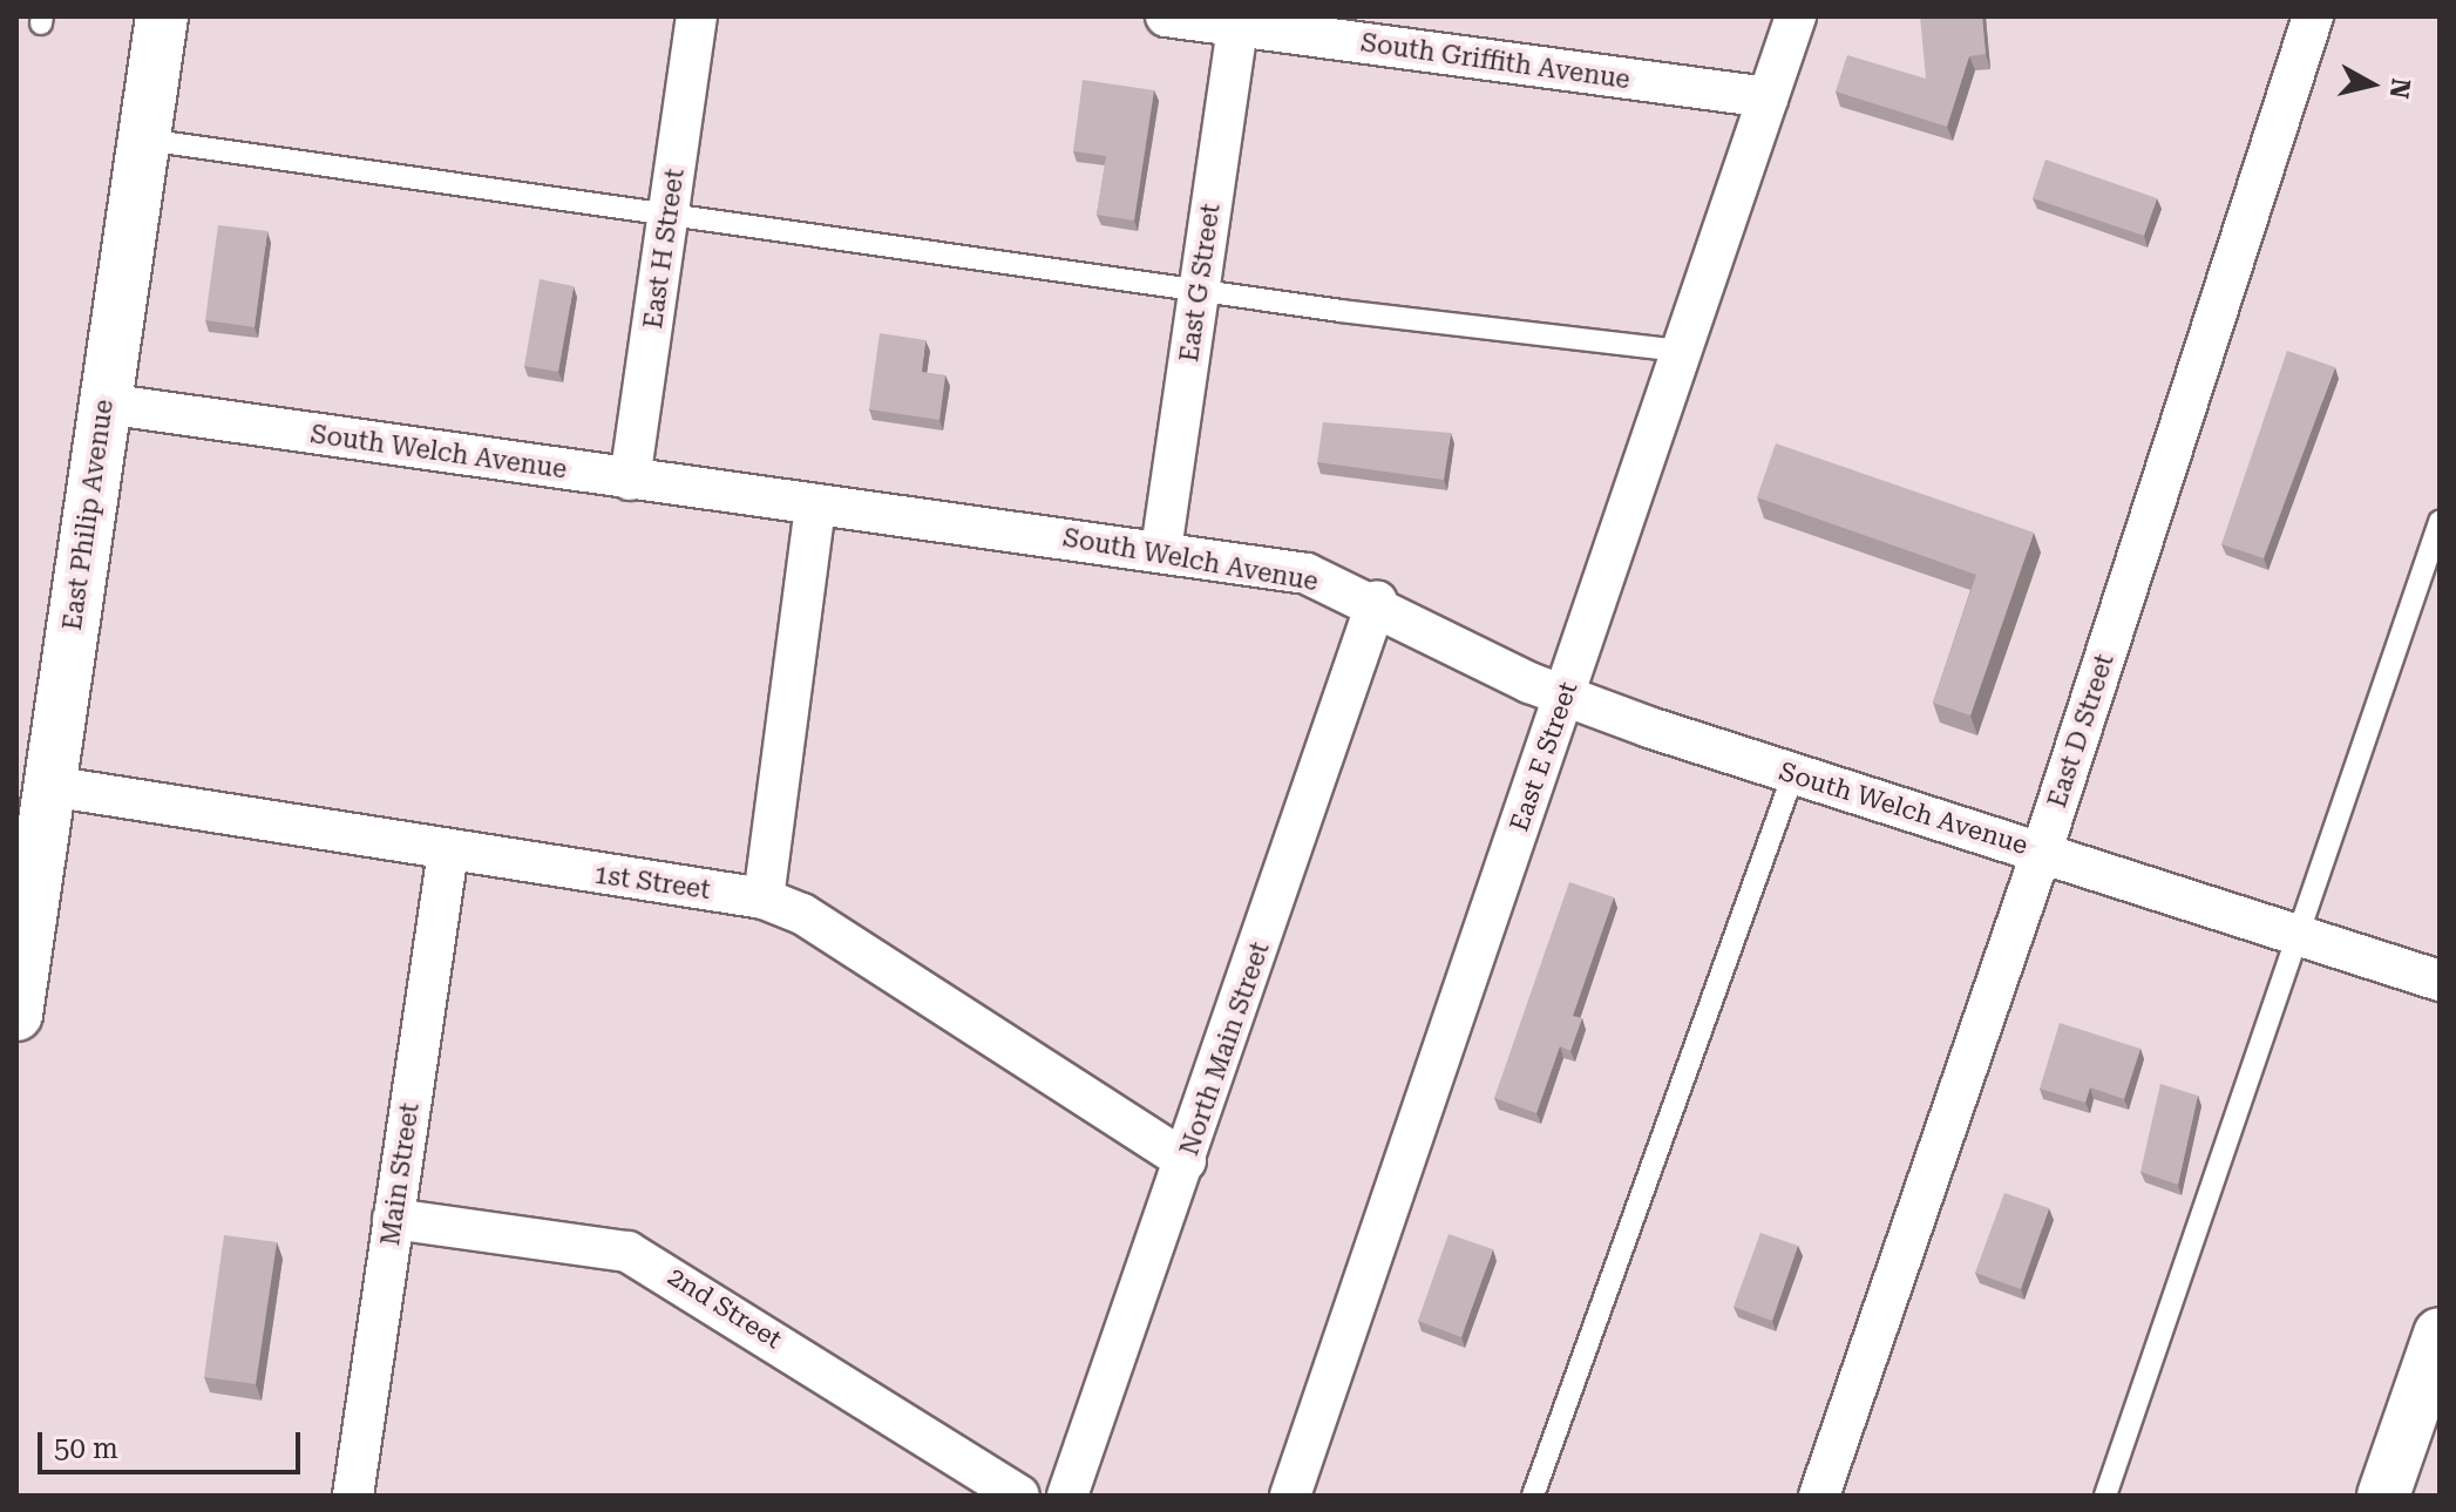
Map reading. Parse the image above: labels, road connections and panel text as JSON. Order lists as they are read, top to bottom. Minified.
{"streets":{"main road":["East Philip Avenue"],"street":["South Griffith Avenue","East H Street","East G Street","South Welch Avenue","East D Street","East E Street","1st Street","North Main Street","Main Street","2nd Street"]},"crossings":[["South Griffith Avenue","East G Street"],["South Griffith Avenue","East E Street"],["East H Street","South Welch Avenue"],["East G Street","South Welch Avenue"],["South Welch Avenue","East Philip Avenue"],["South Welch Avenue","East D Street"],["South Welch Avenue","East E Street"],["South Welch Avenue","North Main Street"],["East Philip Avenue","1st Street"],["1st Street","North Main Street"],["1st Street","Main Street"],["Main Street","2nd Street"]],"scale_bar":"50 m","north":"right"}
